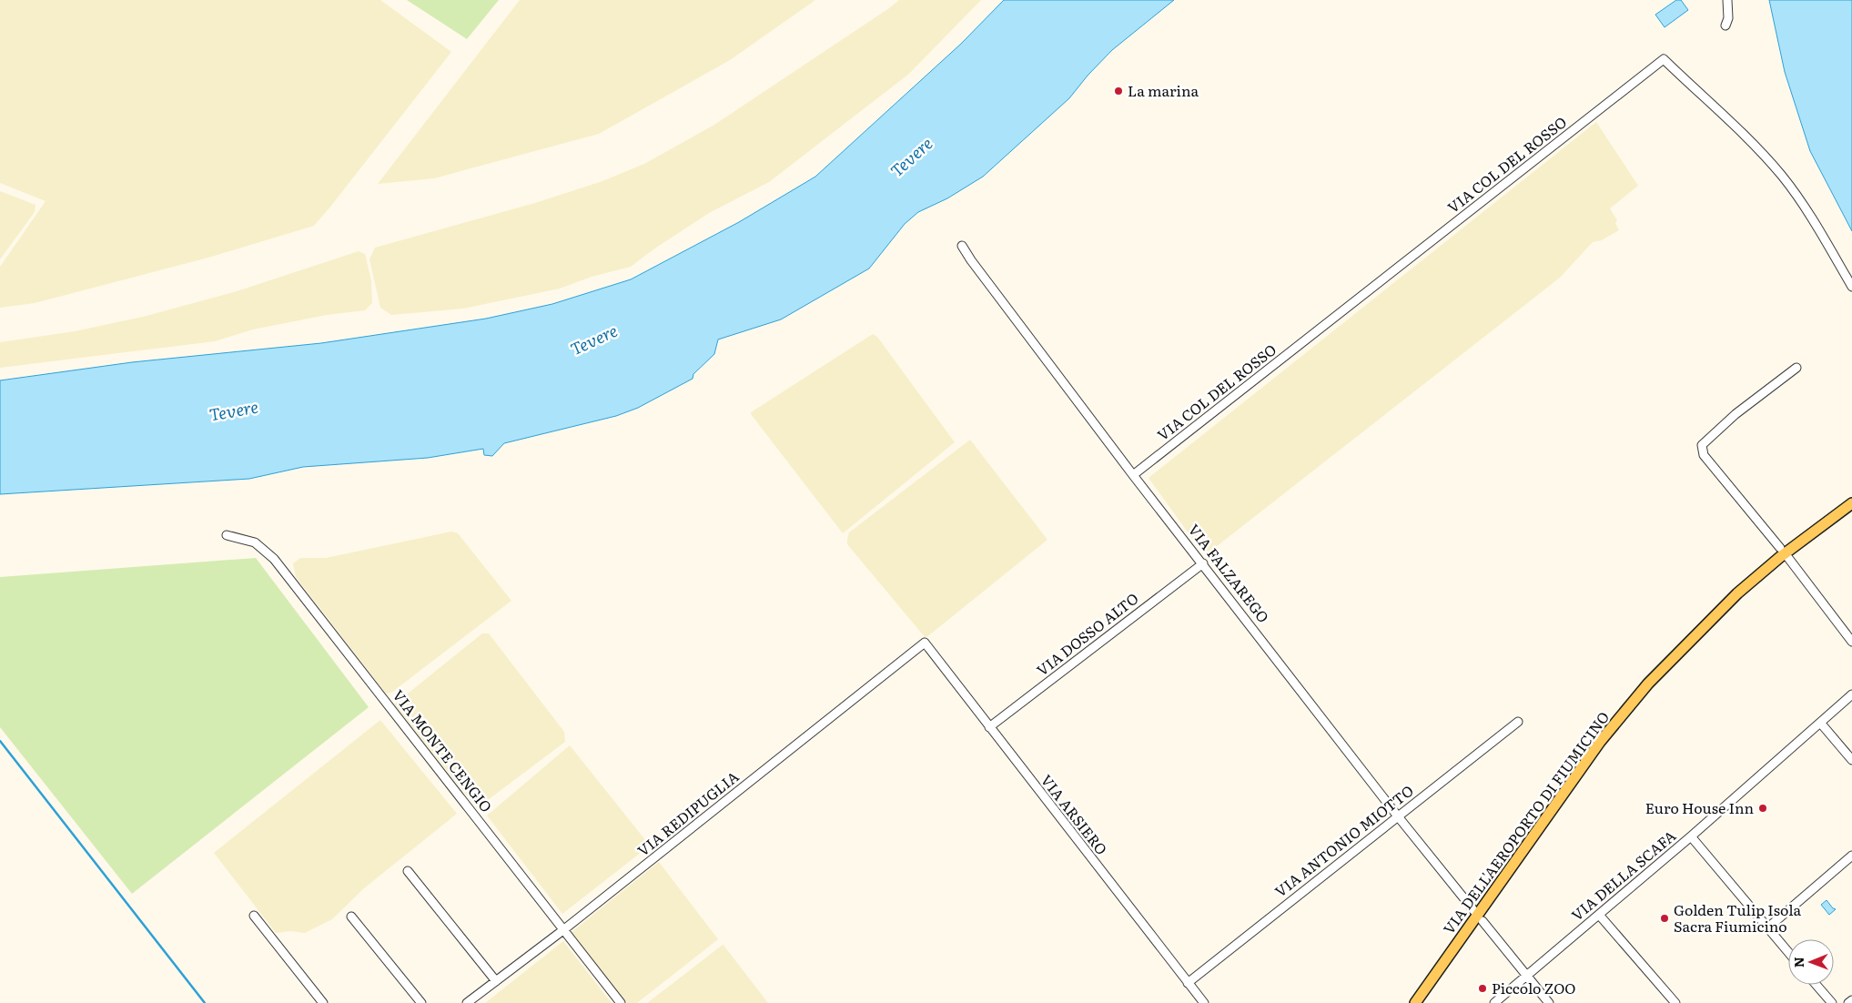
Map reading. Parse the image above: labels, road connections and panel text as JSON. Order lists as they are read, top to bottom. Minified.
{"streets":{"main road":["VIA DELL'AEROPORTO DI FIUMICINO"],"street":["VIA COL DEL ROSSO","VIA FALZAREGO","VIA DOSSO ALTO","VIA MONTE CENGIO","VIA REDIPUGLIA","VIA ARSIERO","VIA ANTONIO MIOTTO","VIA DELLA SCAFA"]},"crossings":[["VIA COL DEL ROSSO","VIA FALZAREGO"],["VIA FALZAREGO","VIA DOSSO ALTO"],["VIA FALZAREGO","VIA DELL'AEROPORTO DI FIUMICINO"],["VIA FALZAREGO","VIA ANTONIO MIOTTO"],["VIA FALZAREGO","VIA DELLA SCAFA"],["VIA DOSSO ALTO","VIA ARSIERO"],["VIA MONTE CENGIO","VIA REDIPUGLIA"],["VIA REDIPUGLIA","VIA ARSIERO"],["VIA ARSIERO","VIA ANTONIO MIOTTO"]],"water":["Tevere"],"places":["La marina","Euro House Inn","Golden Tulip Isola Sacra Fiumicino","Piccolo ZOO"],"north":"left"}
